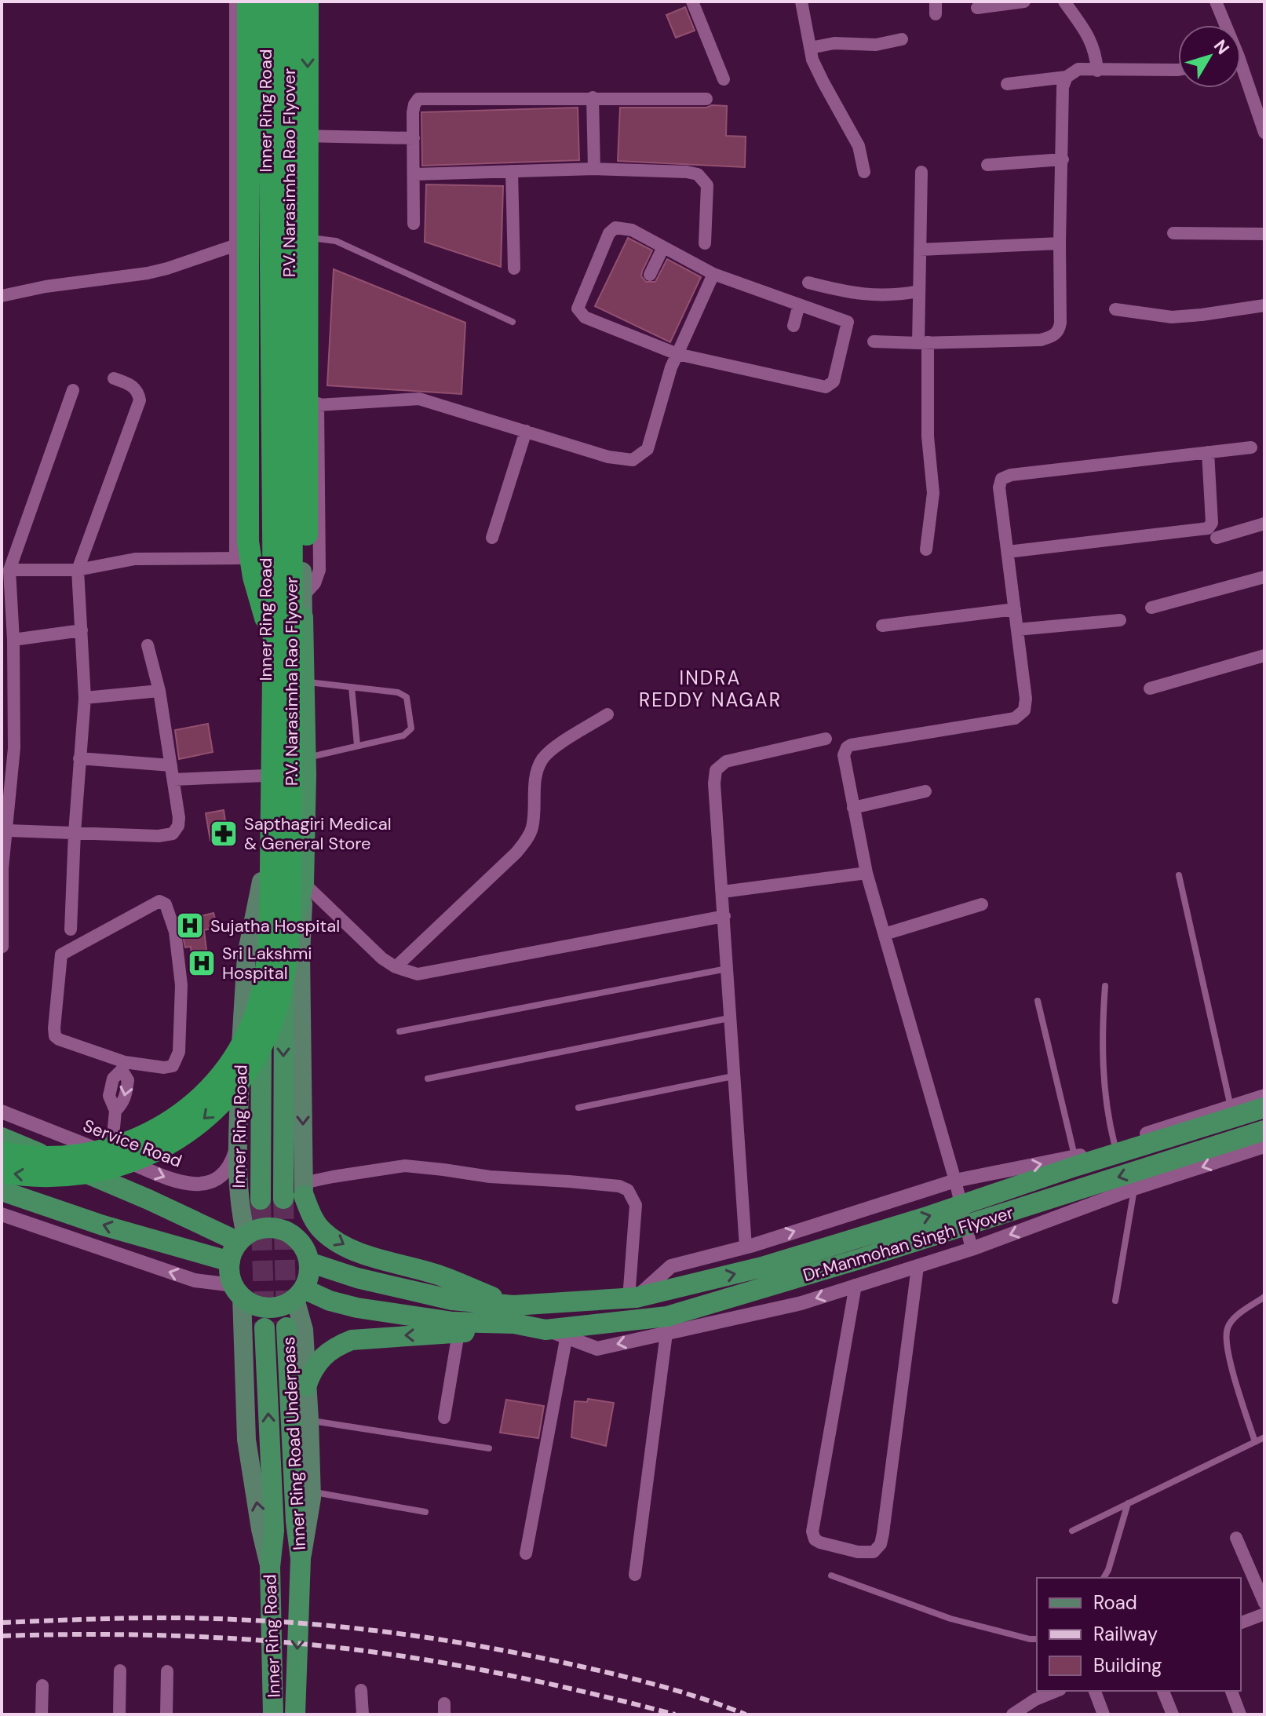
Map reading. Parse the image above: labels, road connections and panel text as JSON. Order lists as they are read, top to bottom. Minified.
{"streets":{"highway":["Inner Ring Road","P.V. Narasimha Rao Flyover","Dr.Manmohan Singh Flyover","Inner Ring Road Underpass"],"street":["Service Road"]},"crossings":[["Inner Ring Road","P.V. Narasimha Rao Flyover"],["Inner Ring Road","Service Road"],["Inner Ring Road","Inner Ring Road Underpass"]],"districts":["INDRA REDDY NAGAR"],"places":{"pharmacy":["Sapthagiri Medical & General Store"],"hospital":["Sujatha Hospital","Sri Lakshmi Hospital"]},"legend":["Road","Railway","Building"],"north":"top right"}
